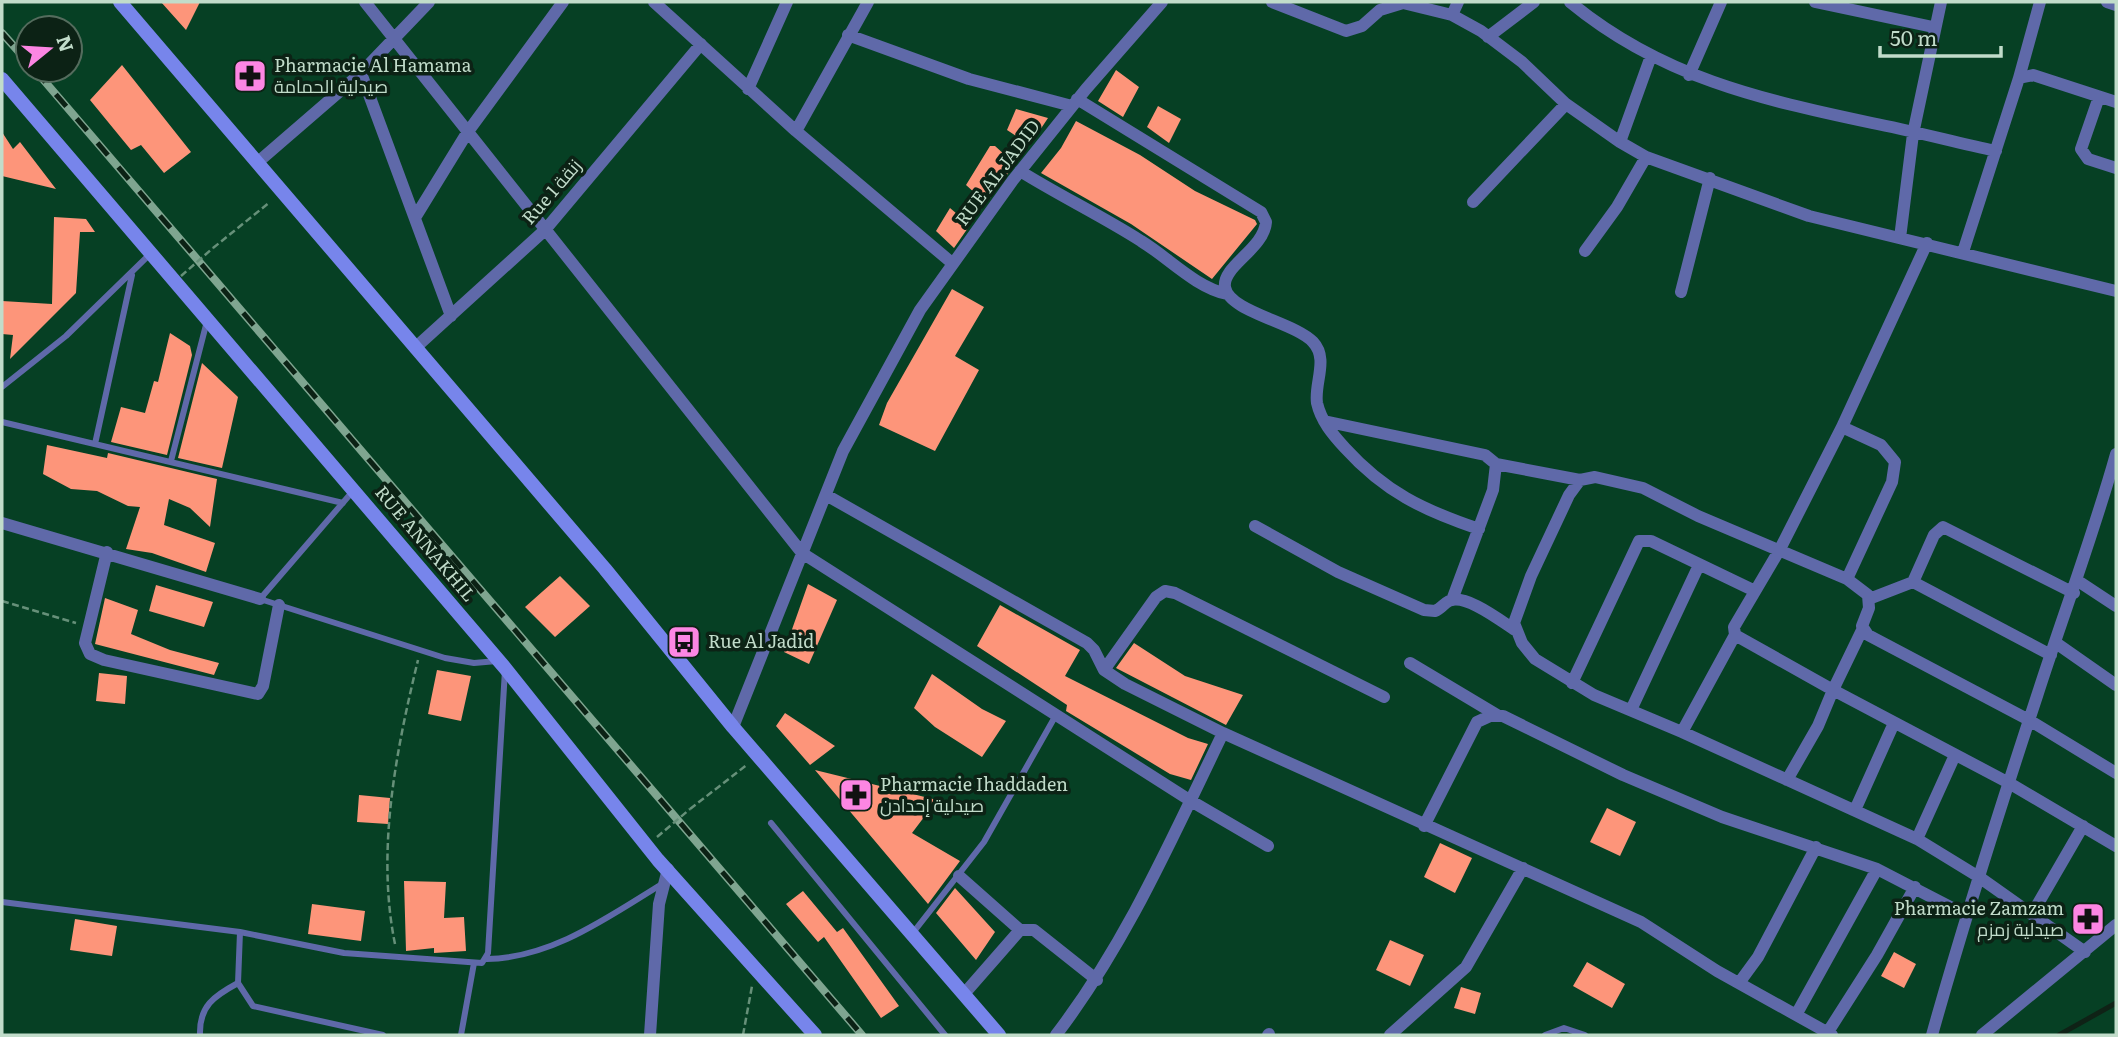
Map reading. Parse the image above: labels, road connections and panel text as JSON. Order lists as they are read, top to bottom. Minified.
{"streets":{"main road":["RUE ANNAKHIL"],"street":["RUE AL JADID","Rue 1 زنقة"]},"places":{"pharmacy":["Pharmacie Al Hamama صيدلية الحمامة","Pharmacie Ihaddaden صيدلية إحدادن","Pharmacie Zamzam صيدلية زمزم"],"bus stop":["Rue Al Jadid"]},"scale_bar":"50 m","north":"right"}
